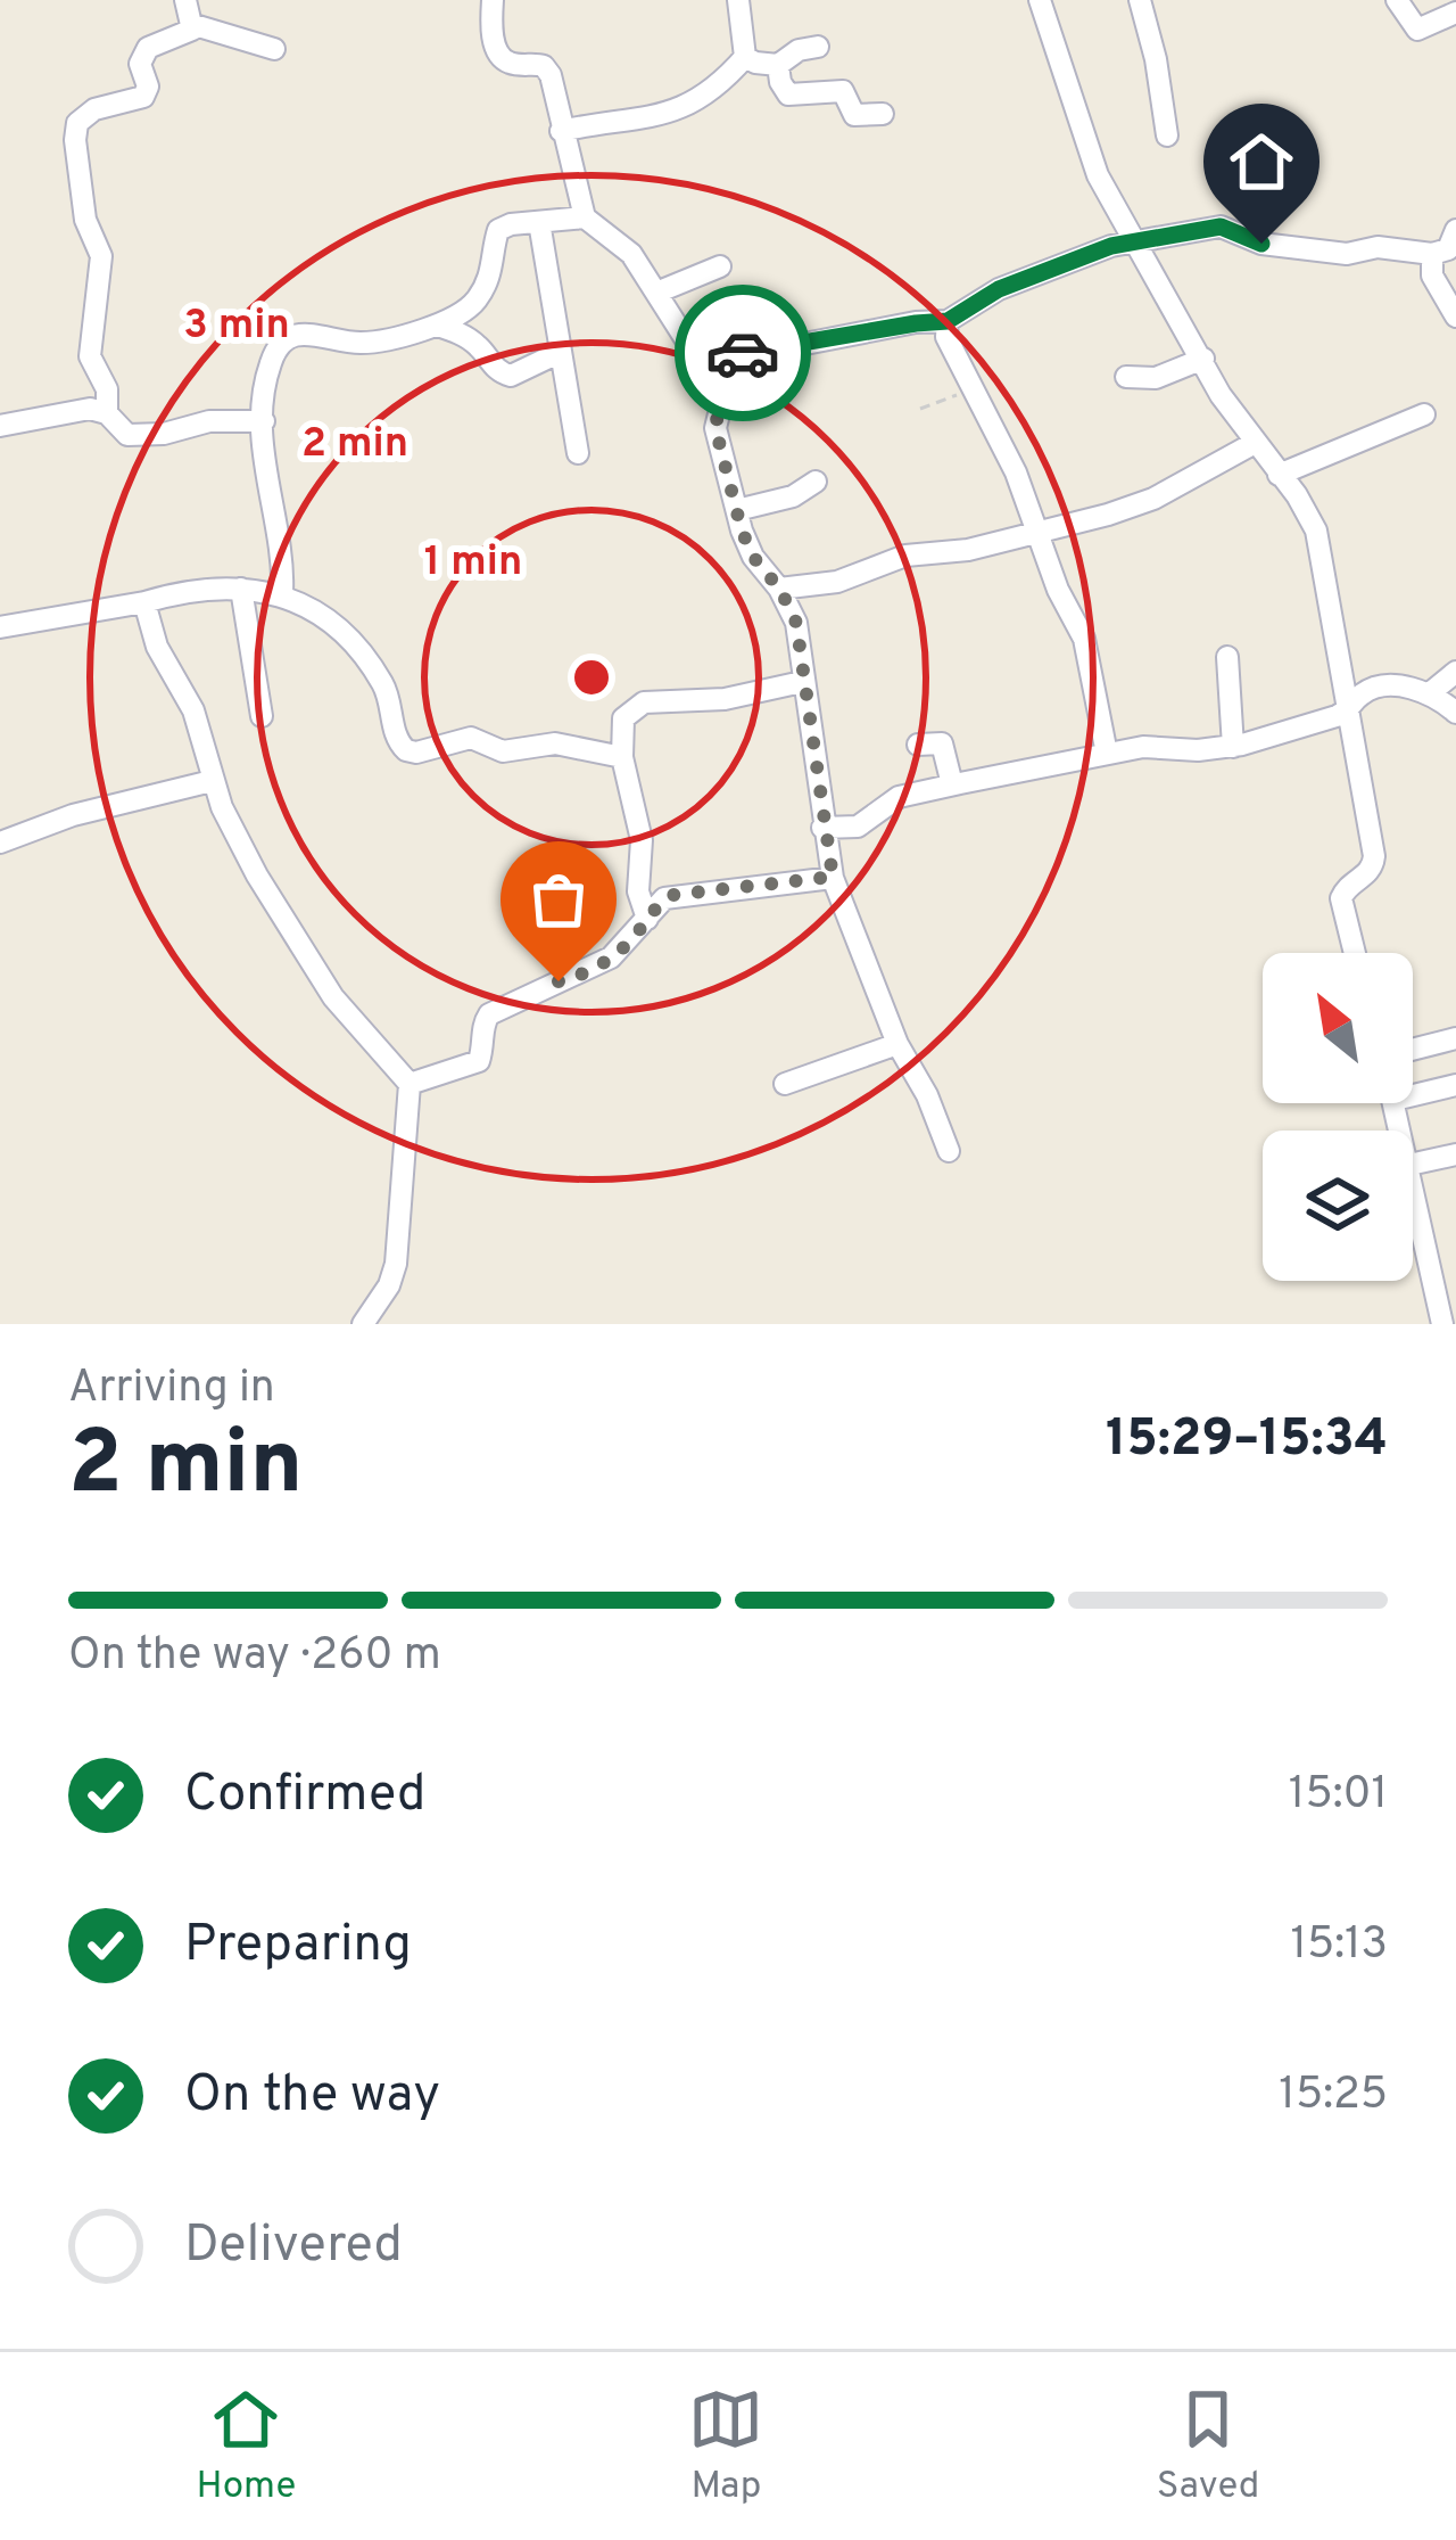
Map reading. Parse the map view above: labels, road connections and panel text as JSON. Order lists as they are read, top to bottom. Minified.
{"north":"top left","page":{"heading":["2 min","Arriving in","15:29–15:34"],"bar":"On the way · 260 m","list":[["Confirmed","15:01"],["Preparing","15:13"],["On the way","15:25"],"Delivered"],"tabs":["Home","Map","Saved"]},"rings":["3 min","2 min","1 min"]}
